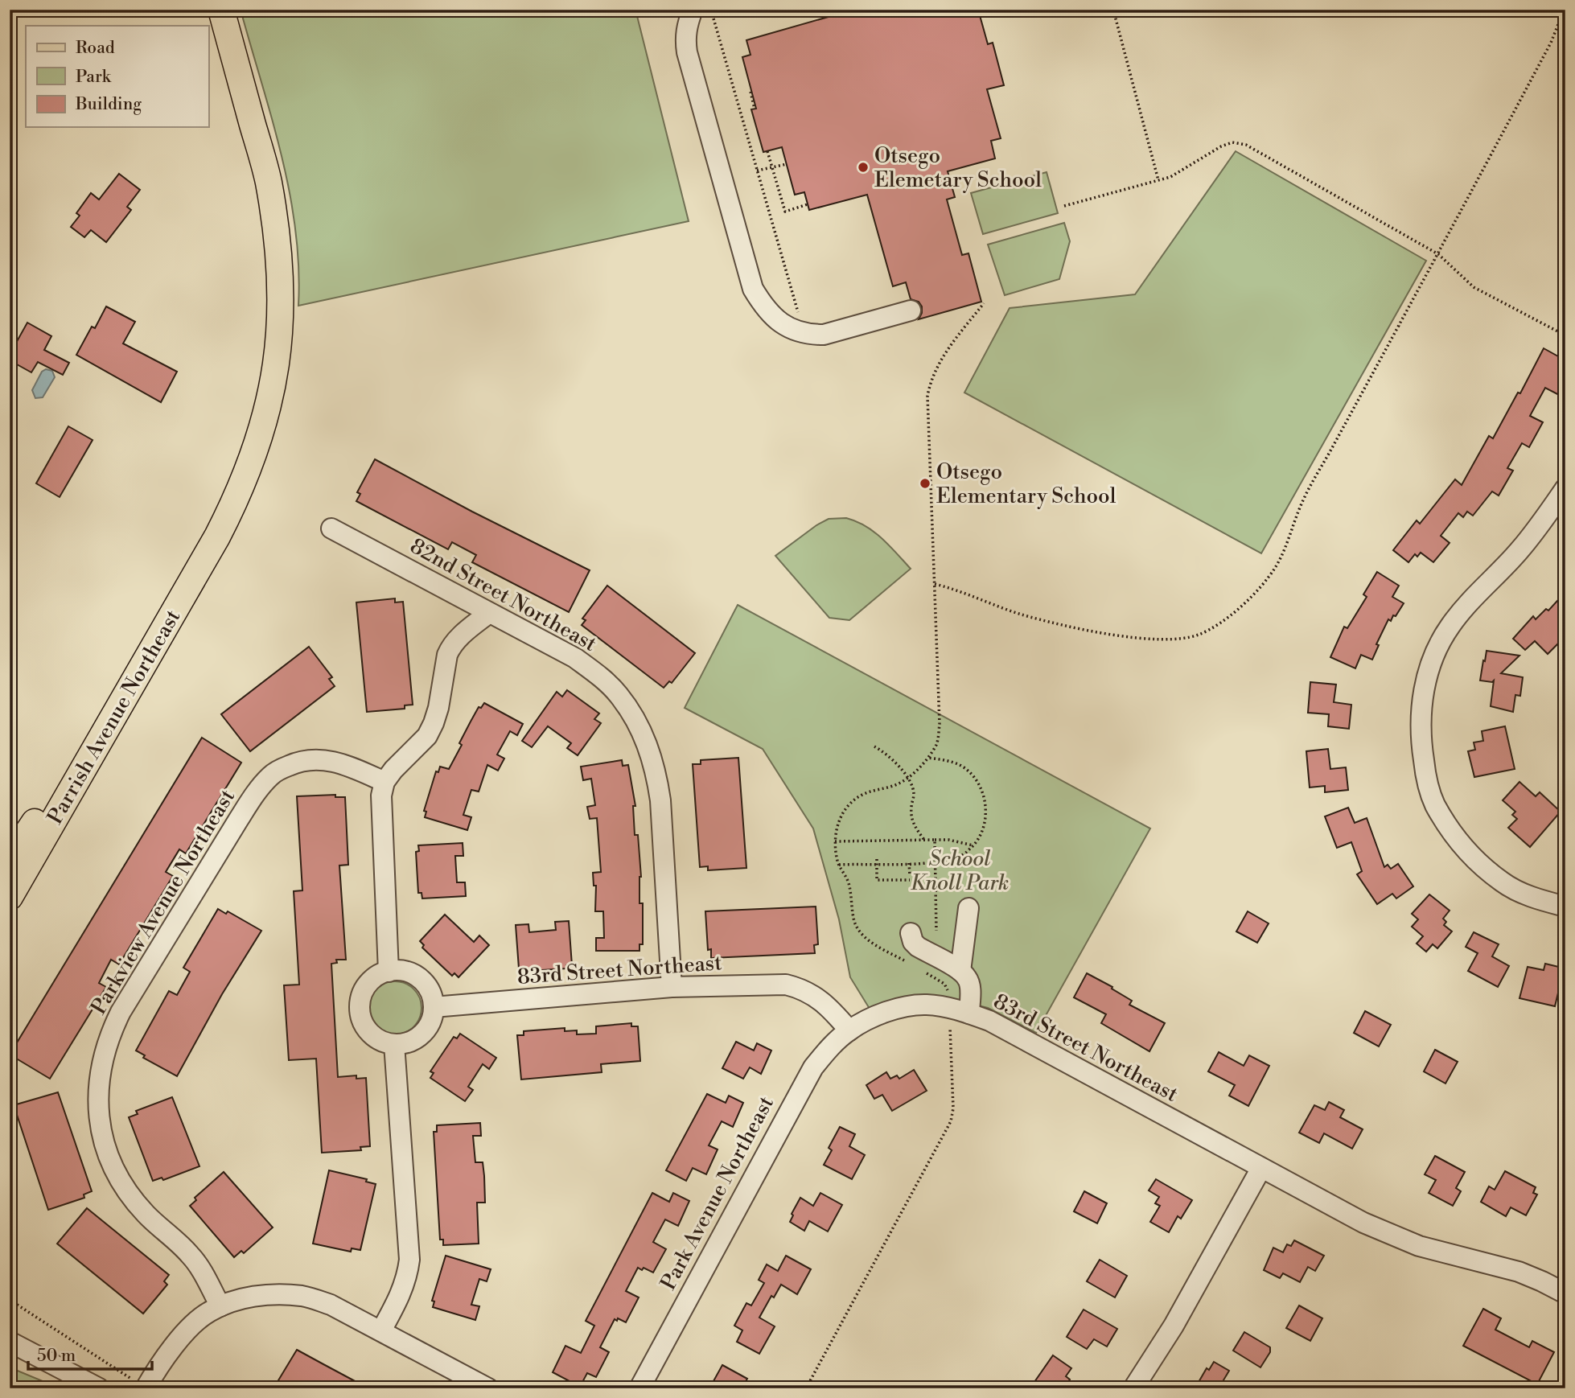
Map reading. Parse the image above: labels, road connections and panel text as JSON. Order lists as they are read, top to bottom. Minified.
{"streets":{"main road":["Parrish Avenue Northeast"],"street":["82nd Street Northeast","Parkview Avenue Northeast","83rd Street Northeast","Park Avenue Northeast"]},"crossings":[["82nd Street Northeast","83rd Street Northeast"],["83rd Street Northeast","Park Avenue Northeast"]],"parks":["School Knoll Park"],"places":["Otsego Elemetary School","Otsego Elementary School"],"legend":["Road","Park","Building"],"scale_bar":"50 m"}
